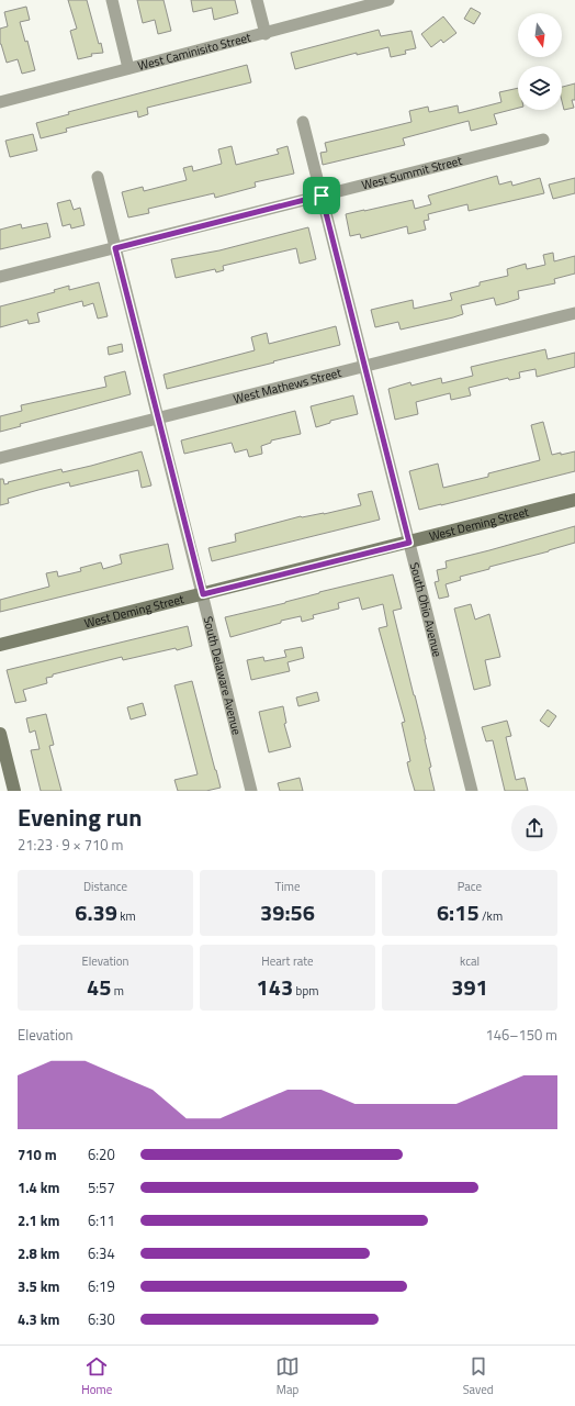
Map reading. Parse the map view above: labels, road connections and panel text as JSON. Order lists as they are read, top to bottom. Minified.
{"streets":{"street":["West Caminisito Street","West Summit Street","West Mathews Street","West Deming Street","South Ohio Avenue","South Delaware Avenue"]},"crossings":[["West Summit Street","South Ohio Avenue"],["West Summit Street","South Delaware Avenue"],["West Mathews Street","South Ohio Avenue"],["West Mathews Street","South Delaware Avenue"],["West Deming Street","South Ohio Avenue"],["West Deming Street","South Delaware Avenue"]],"north":"bottom","page":{"heading":["Evening run","21:23 · 9 × 710 m"],"stats":[["Distance","6.39 km"],["Time","39:56"],["Pace","6:15 /km"],["Elevation","45 m"],["Heart rate","143 bpm"],["kcal","391"]],"chart":["Elevation","146–150 m"],"list":[{"name":"710 m","note":"6:20"},{"name":"1.4 km","note":"5:57"},{"name":"2.1 km","note":"6:11"},{"name":"2.8 km","note":"6:34"},{"name":"3.5 km","note":"6:19"},{"name":"4.3 km","note":"6:30"}],"tabs":["Home","Map","Saved"]}}
